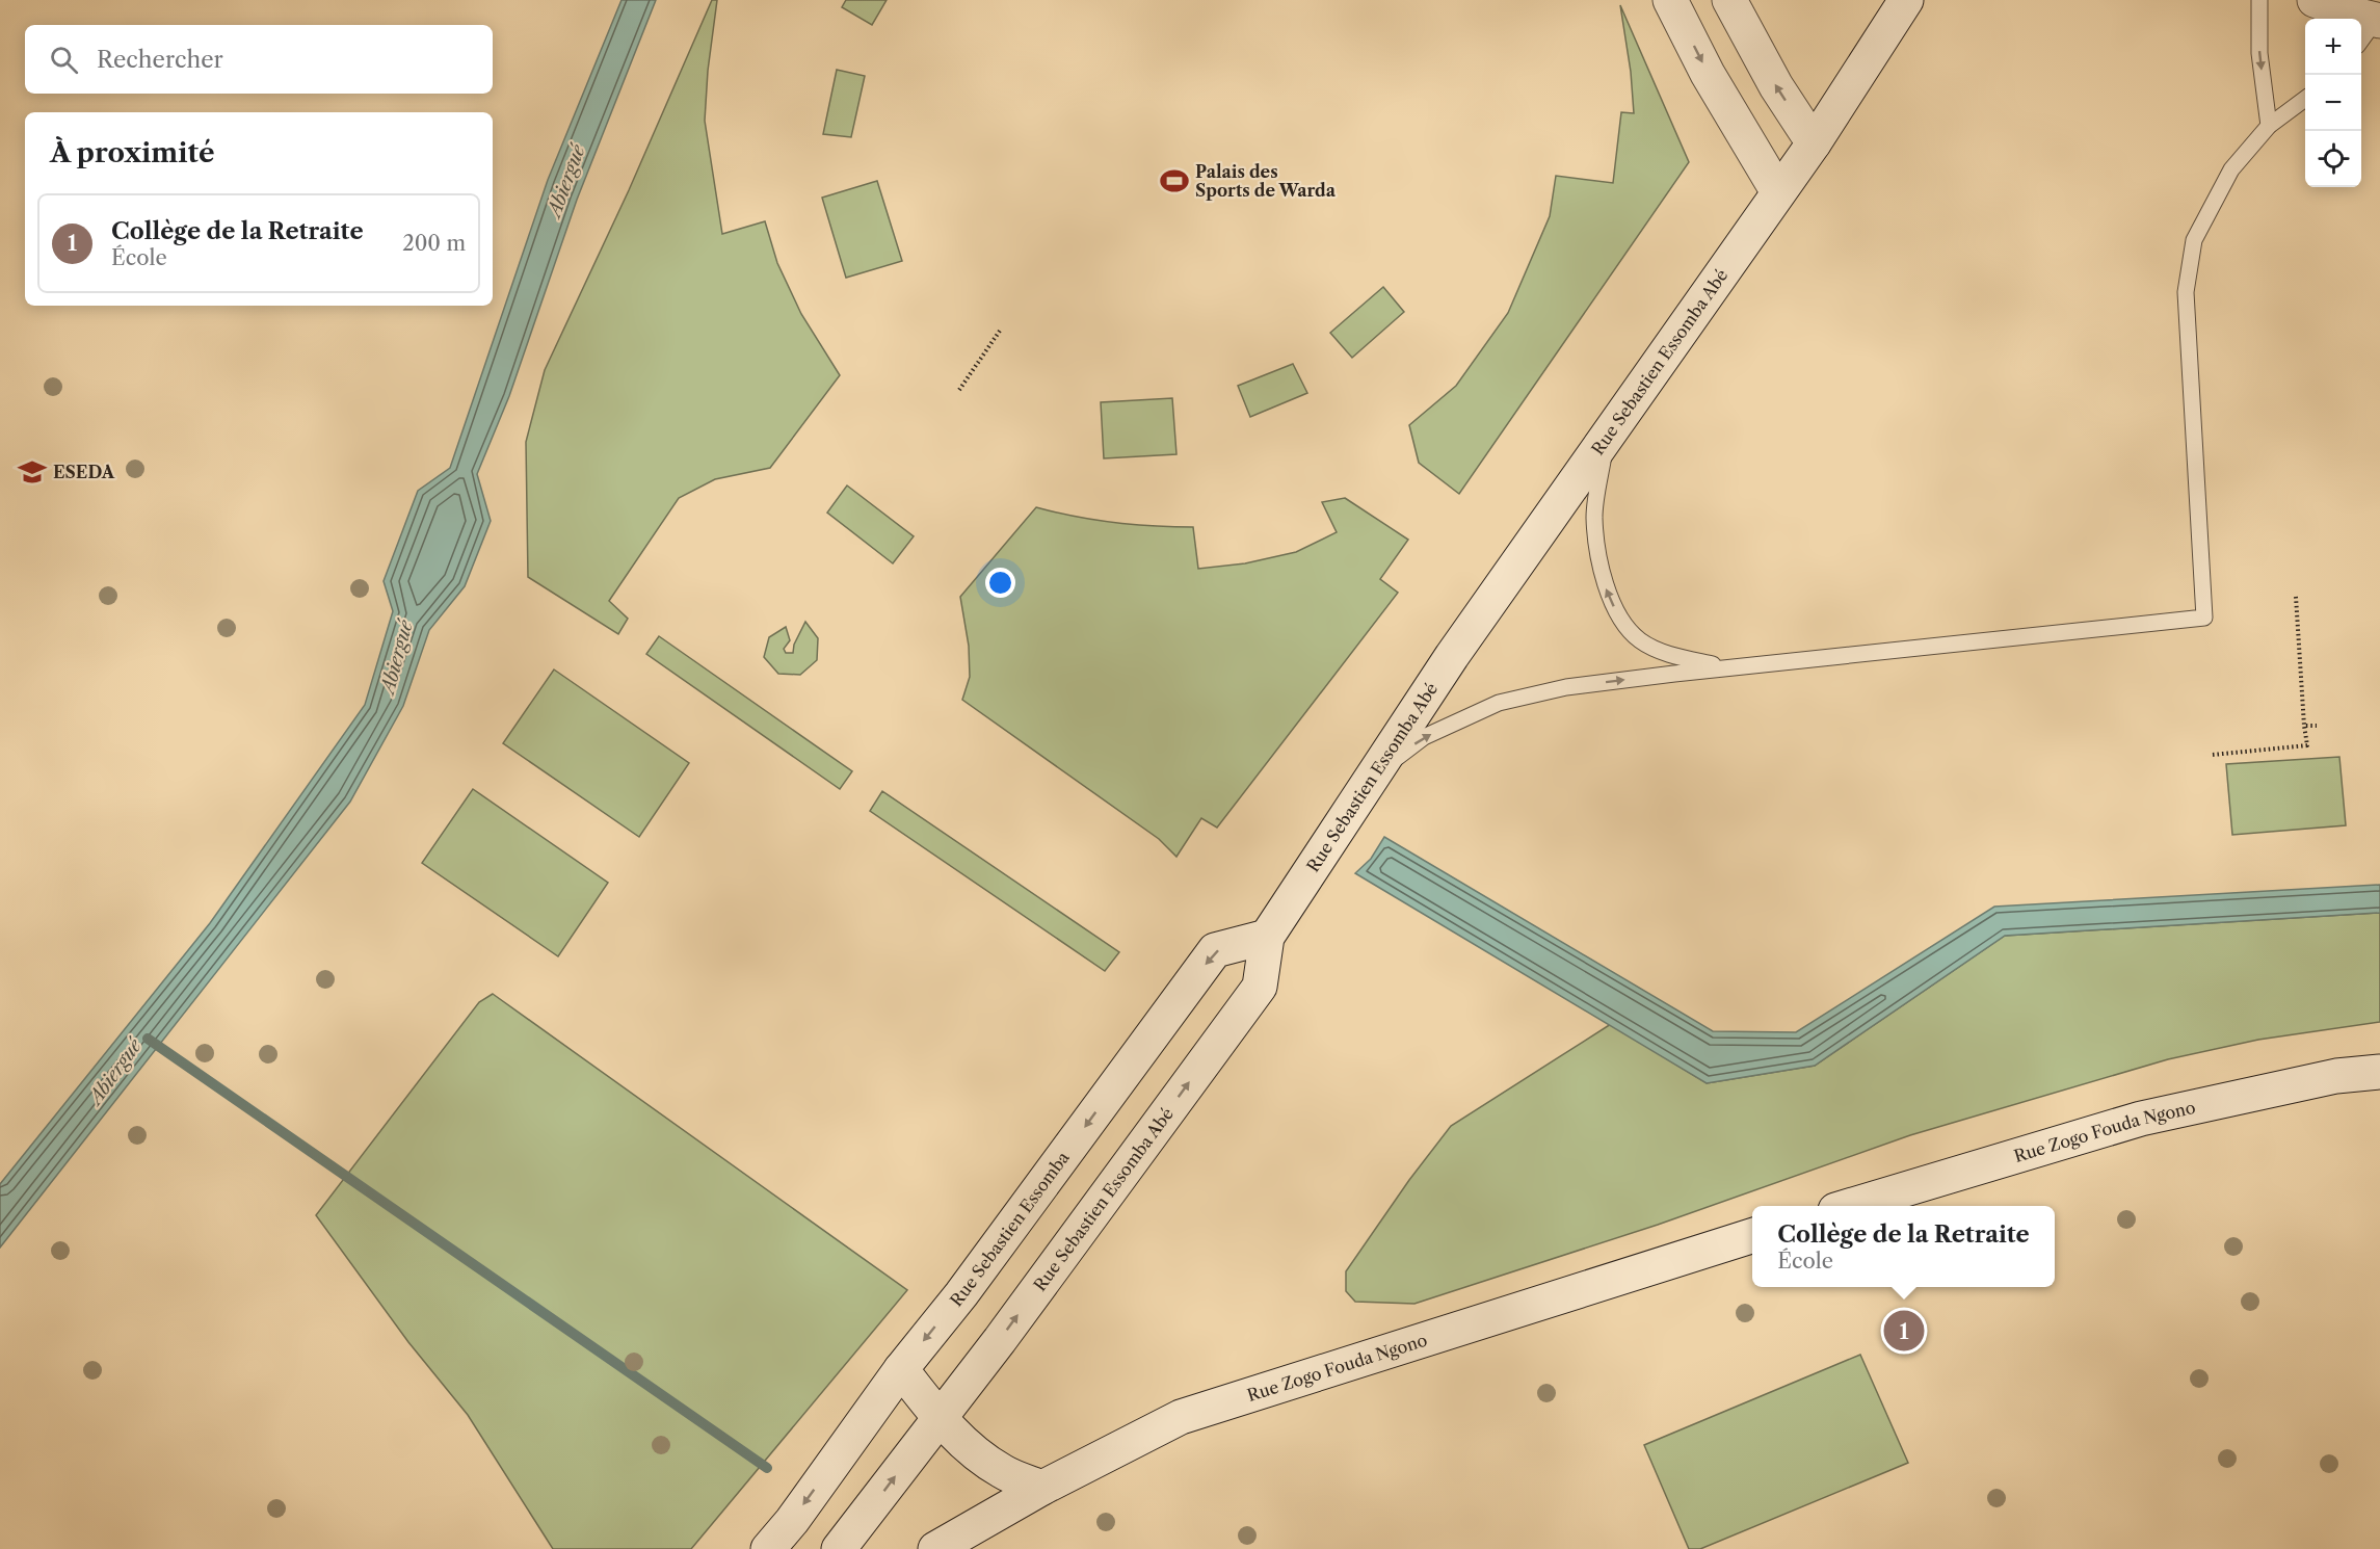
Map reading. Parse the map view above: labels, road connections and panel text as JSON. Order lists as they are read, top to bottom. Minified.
{"streets":{"main road":["Rue Sebastien Essomba Abé","Rue Zogo Fouda Ngono","Rue Sebastien Essomba"]},"crossings":[["Rue Sebastien Essomba Abé","Rue Sebastien Essomba"]],"one_way":["Rue Sebastien Essomba Abé","Rue Sebastien Essomba"],"water":["Abiergué"],"places":{"sports":["Palais des Sports de Warda"],"school or university":["ESEDA"]},"page":{"map_buttons":["+","−"],"search":"Rechercher","heading":"À proximité","list":[{"mark":"1","name":"Collège de la Retraite","note":"École","value":"200 m"}],"popup":["Collège de la Retraite","École"],"pins":"1"}}
